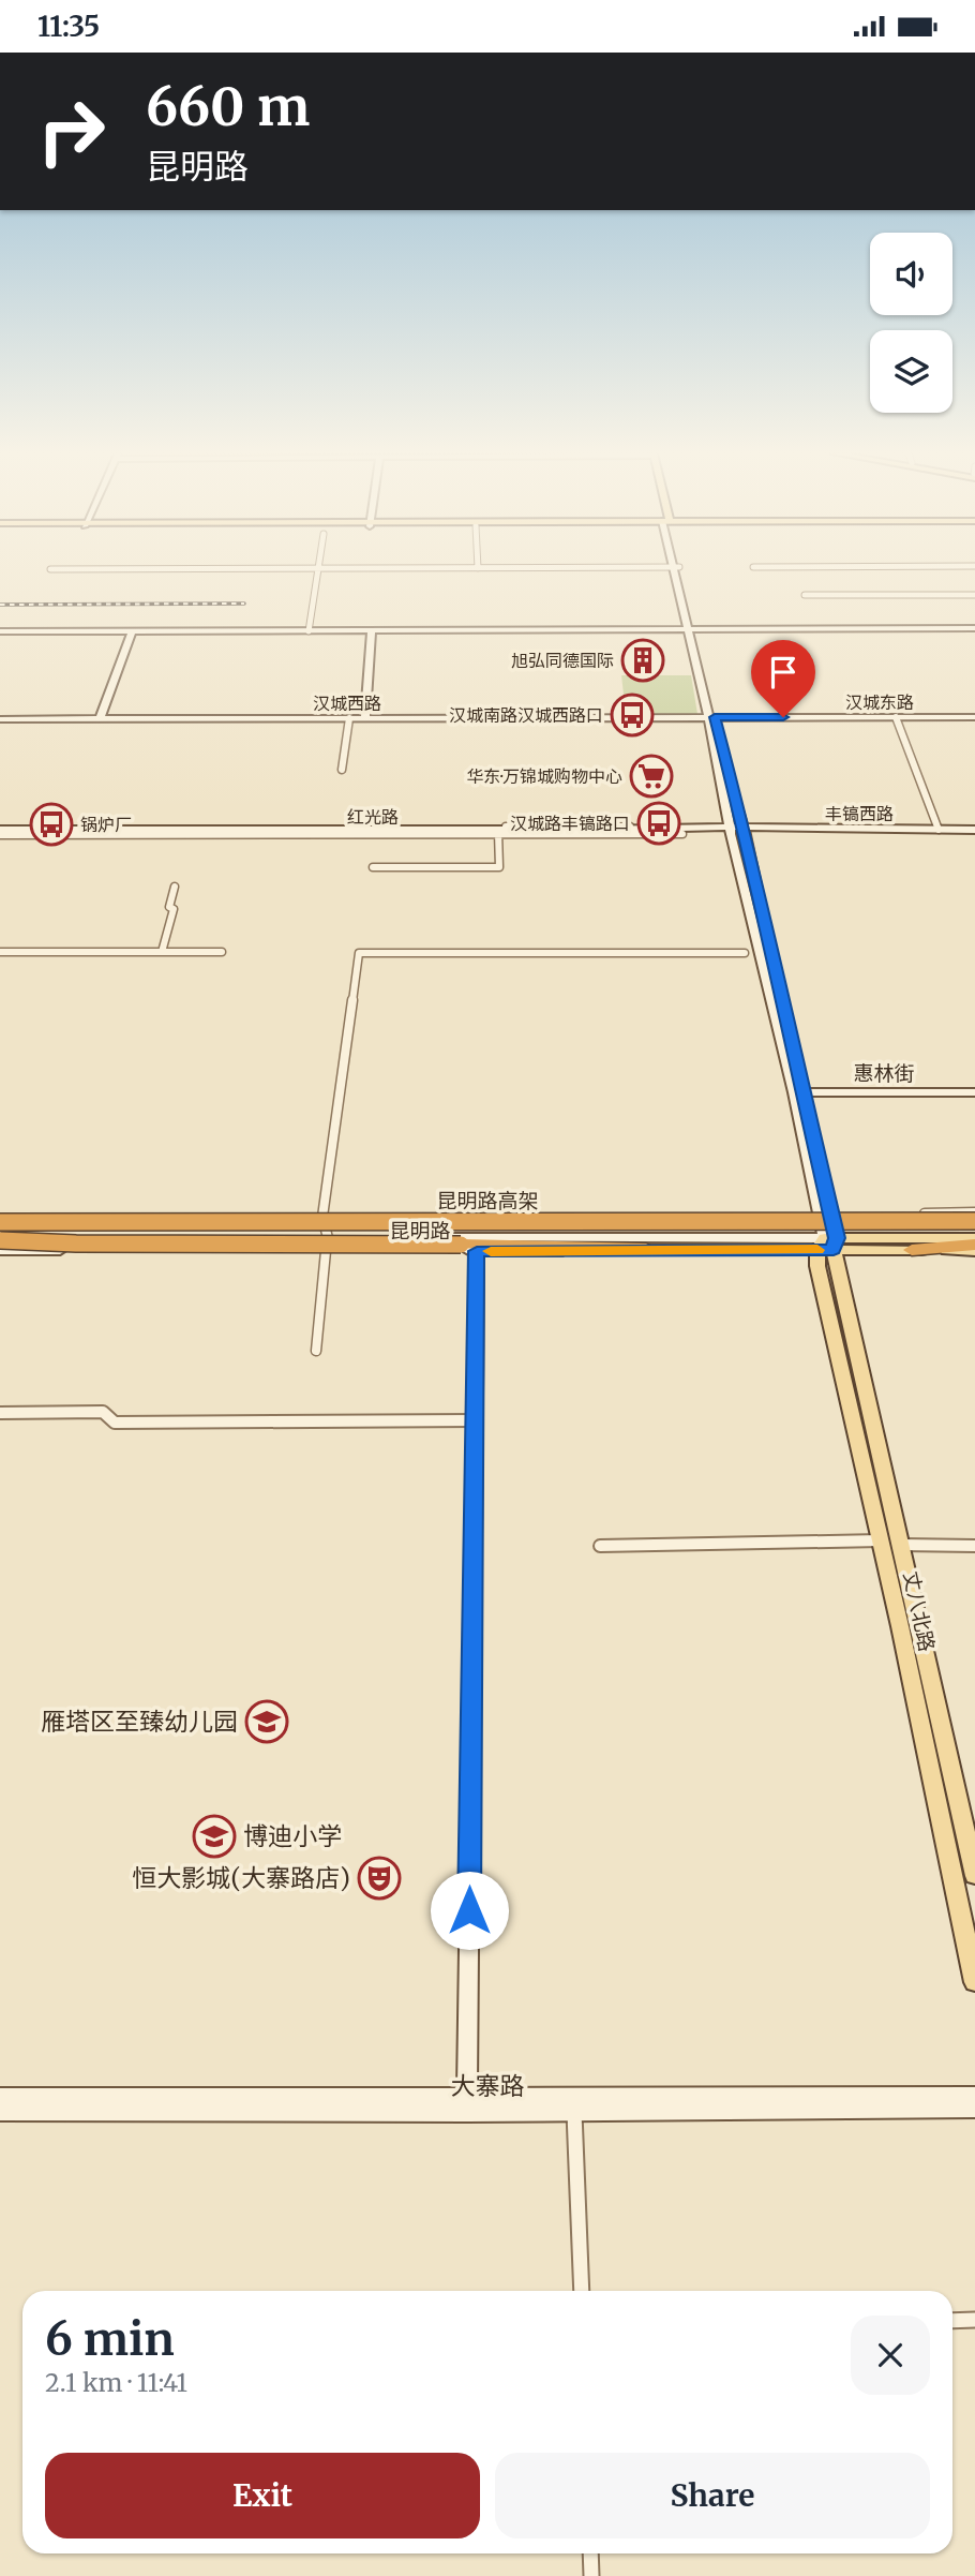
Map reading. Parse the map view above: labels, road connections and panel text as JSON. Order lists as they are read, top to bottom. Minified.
{"streets":{"highway":["昆明路高架"],"main road":["汉城西路","丰镐西路","红光路","惠林街","昆明路","丈八北路","大寨路"],"street":["汉城东路"]},"crossings":[["汉城东路","汉城西路"],["丰镐西路","红光路"],["昆明路","丈八北路"]],"places":{"building":["旭弘同德国际"],"bus stop":["汉城南路汉城西路口","汉城路丰镐路口","锅炉厂"],"supermarket":["华东·万锦城购物中心"],"school or university":["雁塔区至臻幼儿园","博迪小学"],"theatre":["恒大影城(大寨路店)"]},"page":{"status":"11:35","turn":["660 m","昆明路"],"heading":["6 min","2.1 km · 11:41"],"buttons":["Exit","Share"]}}
